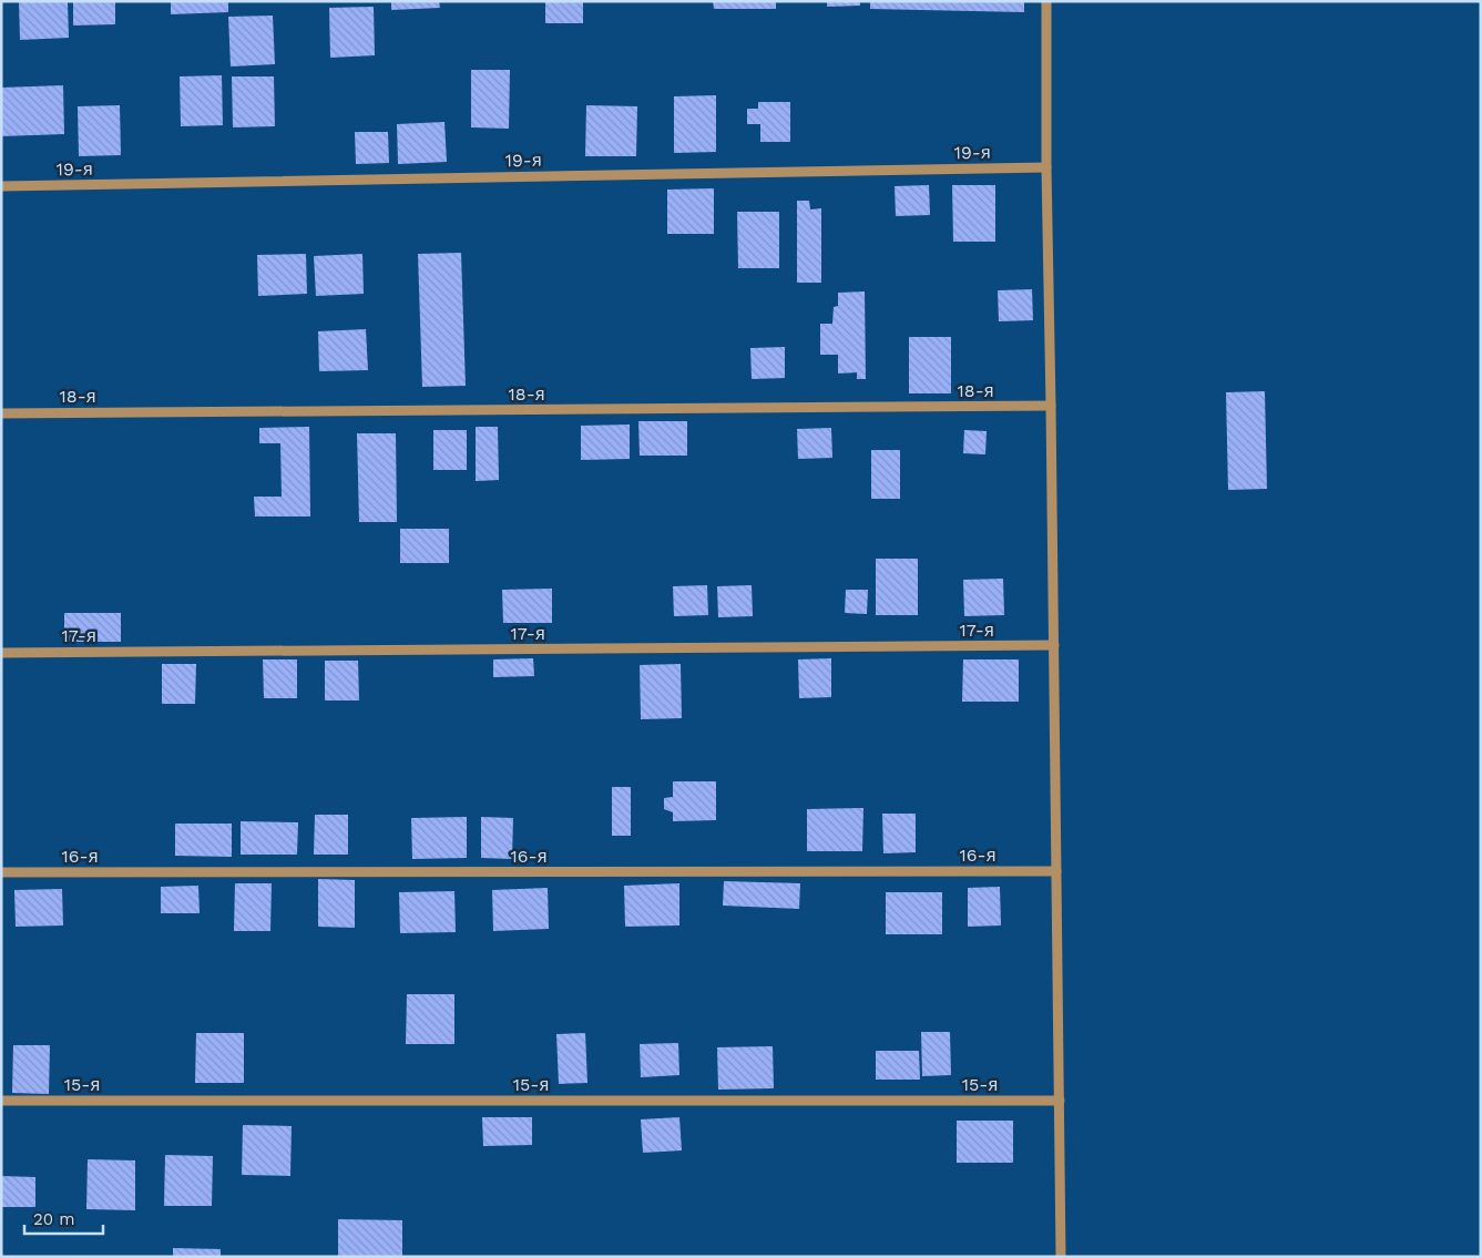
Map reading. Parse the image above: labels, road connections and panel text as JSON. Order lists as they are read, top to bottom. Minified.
{"streets":{"street":["19-я","18-я","17-я","16-я","15-я"]},"scale_bar":"20 m"}
